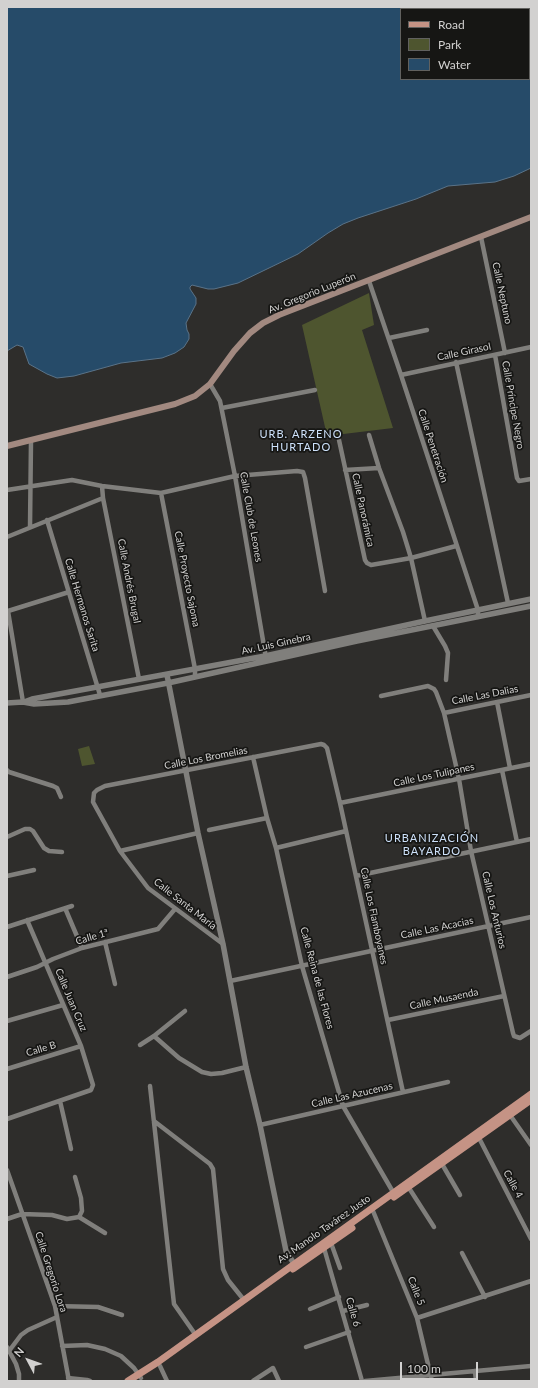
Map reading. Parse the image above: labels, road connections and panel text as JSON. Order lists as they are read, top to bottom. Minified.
{"streets":{"main road":["Av. Gregorio Luperón","Av. Manolo Tavárez Justo"],"street":["Calle Neptuno","Calle Girasol","Calle Príncipe Negro","Calle Penetración","Calle Panorámica","Calle Club de Leones","Calle Proyecto Sajoma","Calle Andrés Brugal","Calle Hermanos Sarita","Av. Luis Ginebra","Calle Las Dalias","Calle Los Bromelias","Calle Los Tulipanes","Calle Santa María","Calle Los Anturios","Calle Los Flamboyanes","Calle Las Acacias","Calle 1ª","Calle Reina de las Flores","Calle Musaenda","Calle Juan Cruz","Calle B","Calle Las Azucenas","Calle 4","Calle Gregorio Lora","Calle 5","Calle 6"]},"crossings":[["Av. Gregorio Luperón","Calle Neptuno"],["Av. Gregorio Luperón","Calle Penetración"],["Av. Gregorio Luperón","Calle Club de Leones"],["Calle Neptuno","Calle Girasol"],["Calle Girasol","Calle Príncipe Negro"],["Calle Girasol","Calle Penetración"],["Calle Penetración","Calle Panorámica"],["Calle Penetración","Av. Luis Ginebra"],["Calle Club de Leones","Av. Luis Ginebra"],["Calle Proyecto Sajoma","Av. Luis Ginebra"],["Calle Andrés Brugal","Av. Luis Ginebra"],["Calle Hermanos Sarita","Av. Luis Ginebra"],["Calle Las Dalias","Calle Los Anturios"],["Calle Los Bromelias","Calle Santa María"],["Calle Los Bromelias","Calle Los Flamboyanes"],["Calle Los Bromelias","Calle Reina de las Flores"],["Calle Los Tulipanes","Calle Los Anturios"],["Calle Los Tulipanes","Calle Los Flamboyanes"],["Calle Santa María","Calle 1ª"],["Calle Los Anturios","Calle Las Acacias"],["Calle Los Anturios","Calle Musaenda"],["Calle Los Flamboyanes","Calle Las Acacias"],["Calle Los Flamboyanes","Calle Musaenda"],["Calle Los Flamboyanes","Calle Las Azucenas"],["Calle Las Acacias","Calle Reina de las Flores"],["Calle 1ª","Calle Juan Cruz"],["Calle Reina de las Flores","Calle Las Azucenas"],["Calle Reina de las Flores","Av. Manolo Tavárez Justo"],["Calle Juan Cruz","Calle B"],["Calle 4","Av. Manolo Tavárez Justo"],["Av. Manolo Tavárez Justo","Calle 5"],["Av. Manolo Tavárez Justo","Calle 6"]],"districts":["URB. ARZENO HURTADO","URBANIZACIÓN BAYARDO"],"legend":["Road","Park","Water"],"scale_bar":"100 m","north":"top left"}
